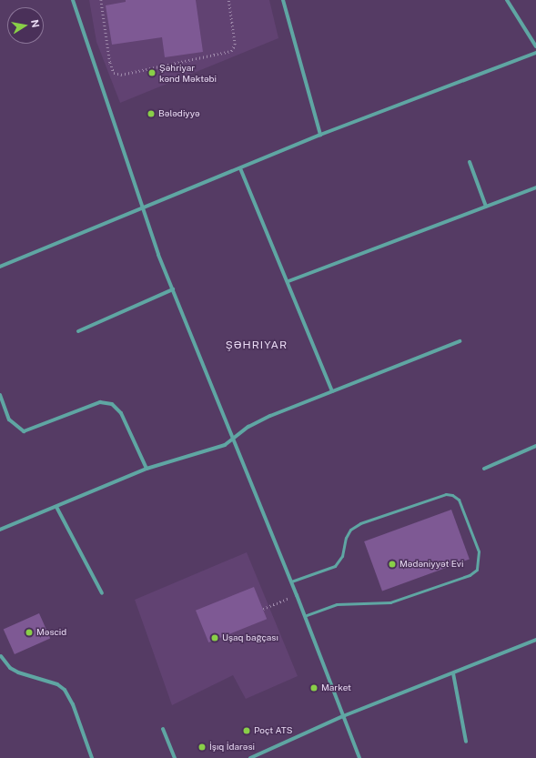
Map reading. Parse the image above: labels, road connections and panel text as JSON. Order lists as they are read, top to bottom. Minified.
{"districts":["ŞƏHRIYAR"],"places":["Şəhriyar kənd Məktəbi","Bələdiyyə","Mədəniyyət Evi","Məscid","Uşaq bağçası","Market","Poçt ATS","İşıq İdarəsi"],"north":"right"}
